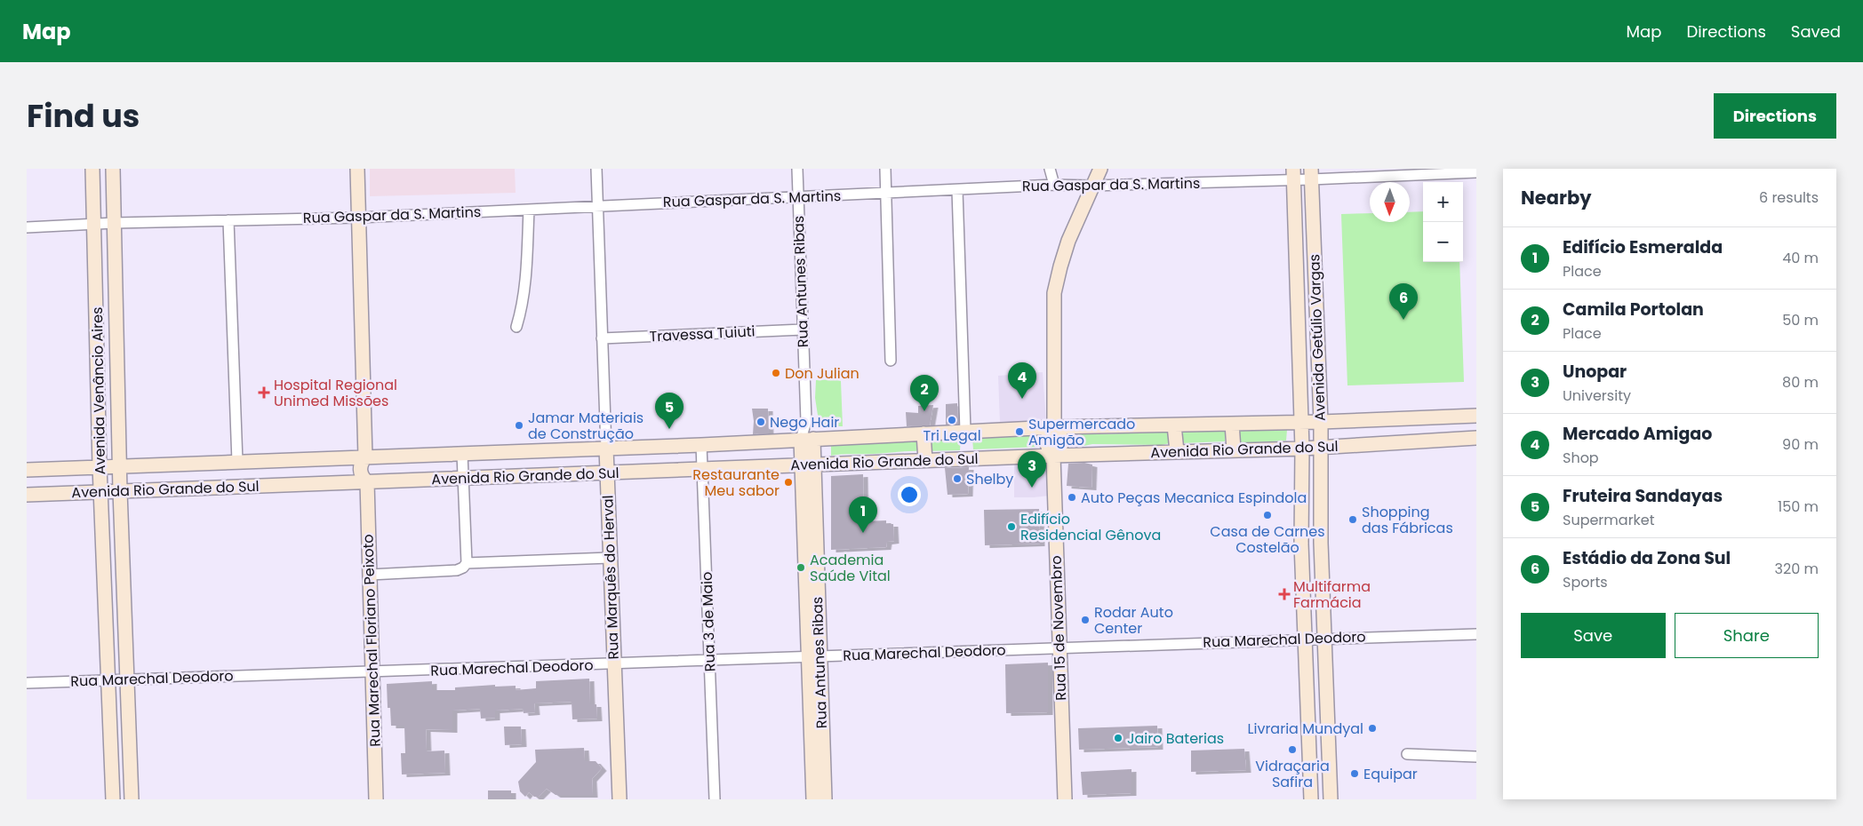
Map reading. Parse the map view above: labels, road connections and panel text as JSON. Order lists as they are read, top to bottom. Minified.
{"streets":{"main road":["Rua Antunes Ribas","Avenida Getúlio Vargas","Avenida Venâncio Aires","Avenida Rio Grande do Sul","Rua Marquês do Herval","Rua 15 de Novembro","Rua Marechal Floriano Peixoto"],"street":["Rua Gaspar da S. Martins","Travessa Tuiuti","Rua 3 de Maio","Rua Marechal Deodoro"]},"crossings":[["Rua Gaspar da S. Martins","Rua Antunes Ribas"],["Rua Gaspar da S. Martins","Avenida Getúlio Vargas"],["Rua Gaspar da S. Martins","Avenida Venâncio Aires"],["Rua Gaspar da S. Martins","Rua Marquês do Herval"],["Rua Gaspar da S. Martins","Rua 15 de Novembro"],["Rua Gaspar da S. Martins","Rua Marechal Floriano Peixoto"],["Rua Antunes Ribas","Travessa Tuiuti"],["Rua Antunes Ribas","Avenida Rio Grande do Sul"],["Rua Antunes Ribas","Rua Marechal Deodoro"],["Travessa Tuiuti","Rua Marquês do Herval"],["Avenida Getúlio Vargas","Avenida Rio Grande do Sul"],["Avenida Getúlio Vargas","Rua Marechal Deodoro"],["Avenida Venâncio Aires","Avenida Rio Grande do Sul"],["Avenida Venâncio Aires","Rua Marechal Deodoro"],["Avenida Rio Grande do Sul","Rua Marquês do Herval"],["Avenida Rio Grande do Sul","Rua 3 de Maio"],["Avenida Rio Grande do Sul","Rua 15 de Novembro"],["Avenida Rio Grande do Sul","Rua Marechal Floriano Peixoto"],["Rua Marquês do Herval","Rua Marechal Deodoro"],["Rua 3 de Maio","Rua Marechal Deodoro"],["Rua 15 de Novembro","Rua Marechal Deodoro"],["Rua Marechal Deodoro","Rua Marechal Floriano Peixoto"]],"places":{"other":["Don Julian","Tri Legal","Nego Hair","Jamar Materiais de Construção","Supermercado Amigão","Shelby","Restaurante Meu sabor","Auto Peças Mecanica Espindola","Casa de Carnes Costelão","Shopping das Fábricas","Edifício Residencial Gênova","Academia Saúde Vital","Rodar Auto Center","Livraria Mundyal","Jairo Baterias","Vidraçaria Safira","Equipar"],"health":["Hospital Regional Unimed Missões","Multifarma Farmácia"]},"north":"bottom","page":{"header":"Map","nav":["Map","Directions","Saved"],"title":"Find us","buttons":["Directions",["Save","Share"]],"heading":["Nearby","6 results"],"map_buttons":["+","−"],"list":[{"mark":"1","name":"Edifício Esmeralda","note":"Place","value":"40 m"},{"mark":"2","name":"Camila Portolan","note":"Place","value":"50 m"},{"mark":"3","name":"Unopar","note":"University","value":"80 m"},{"mark":"4","name":"Mercado Amigao","note":"Shop","value":"90 m"},{"mark":"5","name":"Fruteira Sandayas","note":"Supermarket","value":"150 m"},{"mark":"6","name":"Estádio da Zona Sul","note":"Sports","value":"320 m"}],"pins":["6","4","2","5","3","1"]}}
